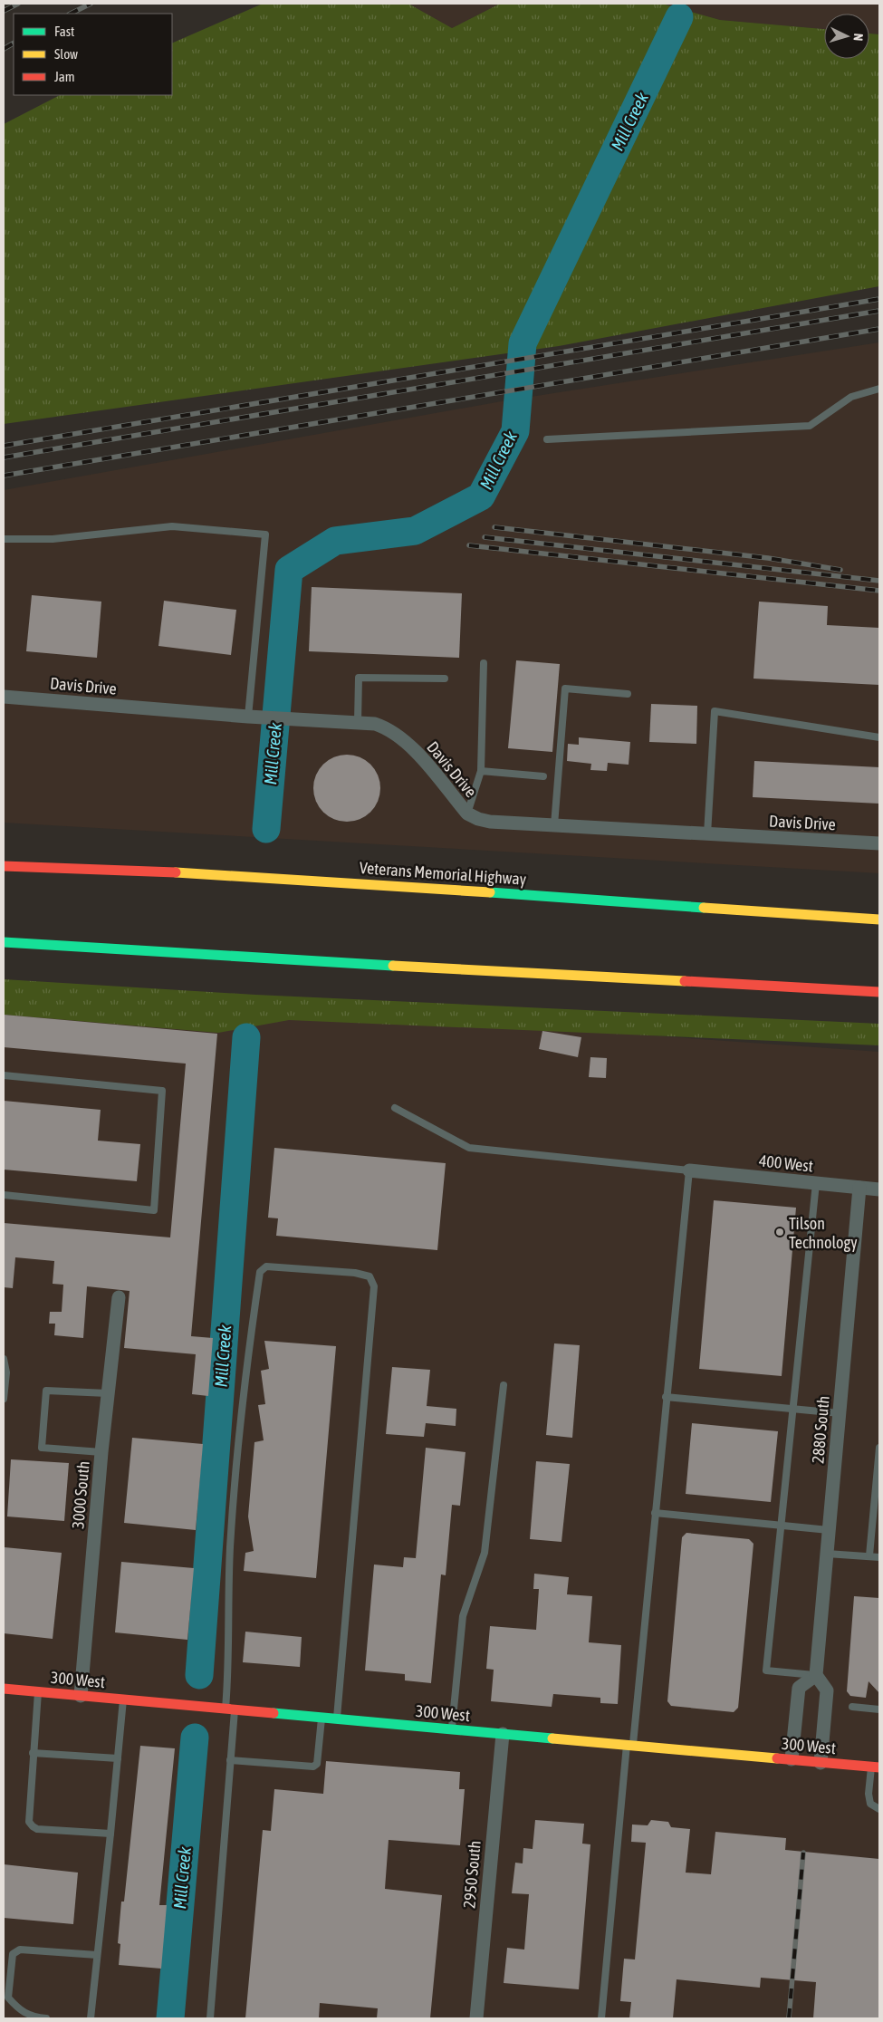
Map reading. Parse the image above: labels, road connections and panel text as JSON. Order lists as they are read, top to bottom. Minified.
{"streets":{"main road":["Veterans Memorial Highway","300 West"],"street":["Davis Drive","400 West","2880 South","3000 South","2950 South"]},"crossings":[["400 West","2880 South"],["3000 South","300 West"],["300 West","2950 South"]],"water":["Mill Creek"],"places":["Tilson Technology"],"legend":["Fast","Slow","Jam"],"north":"right"}
